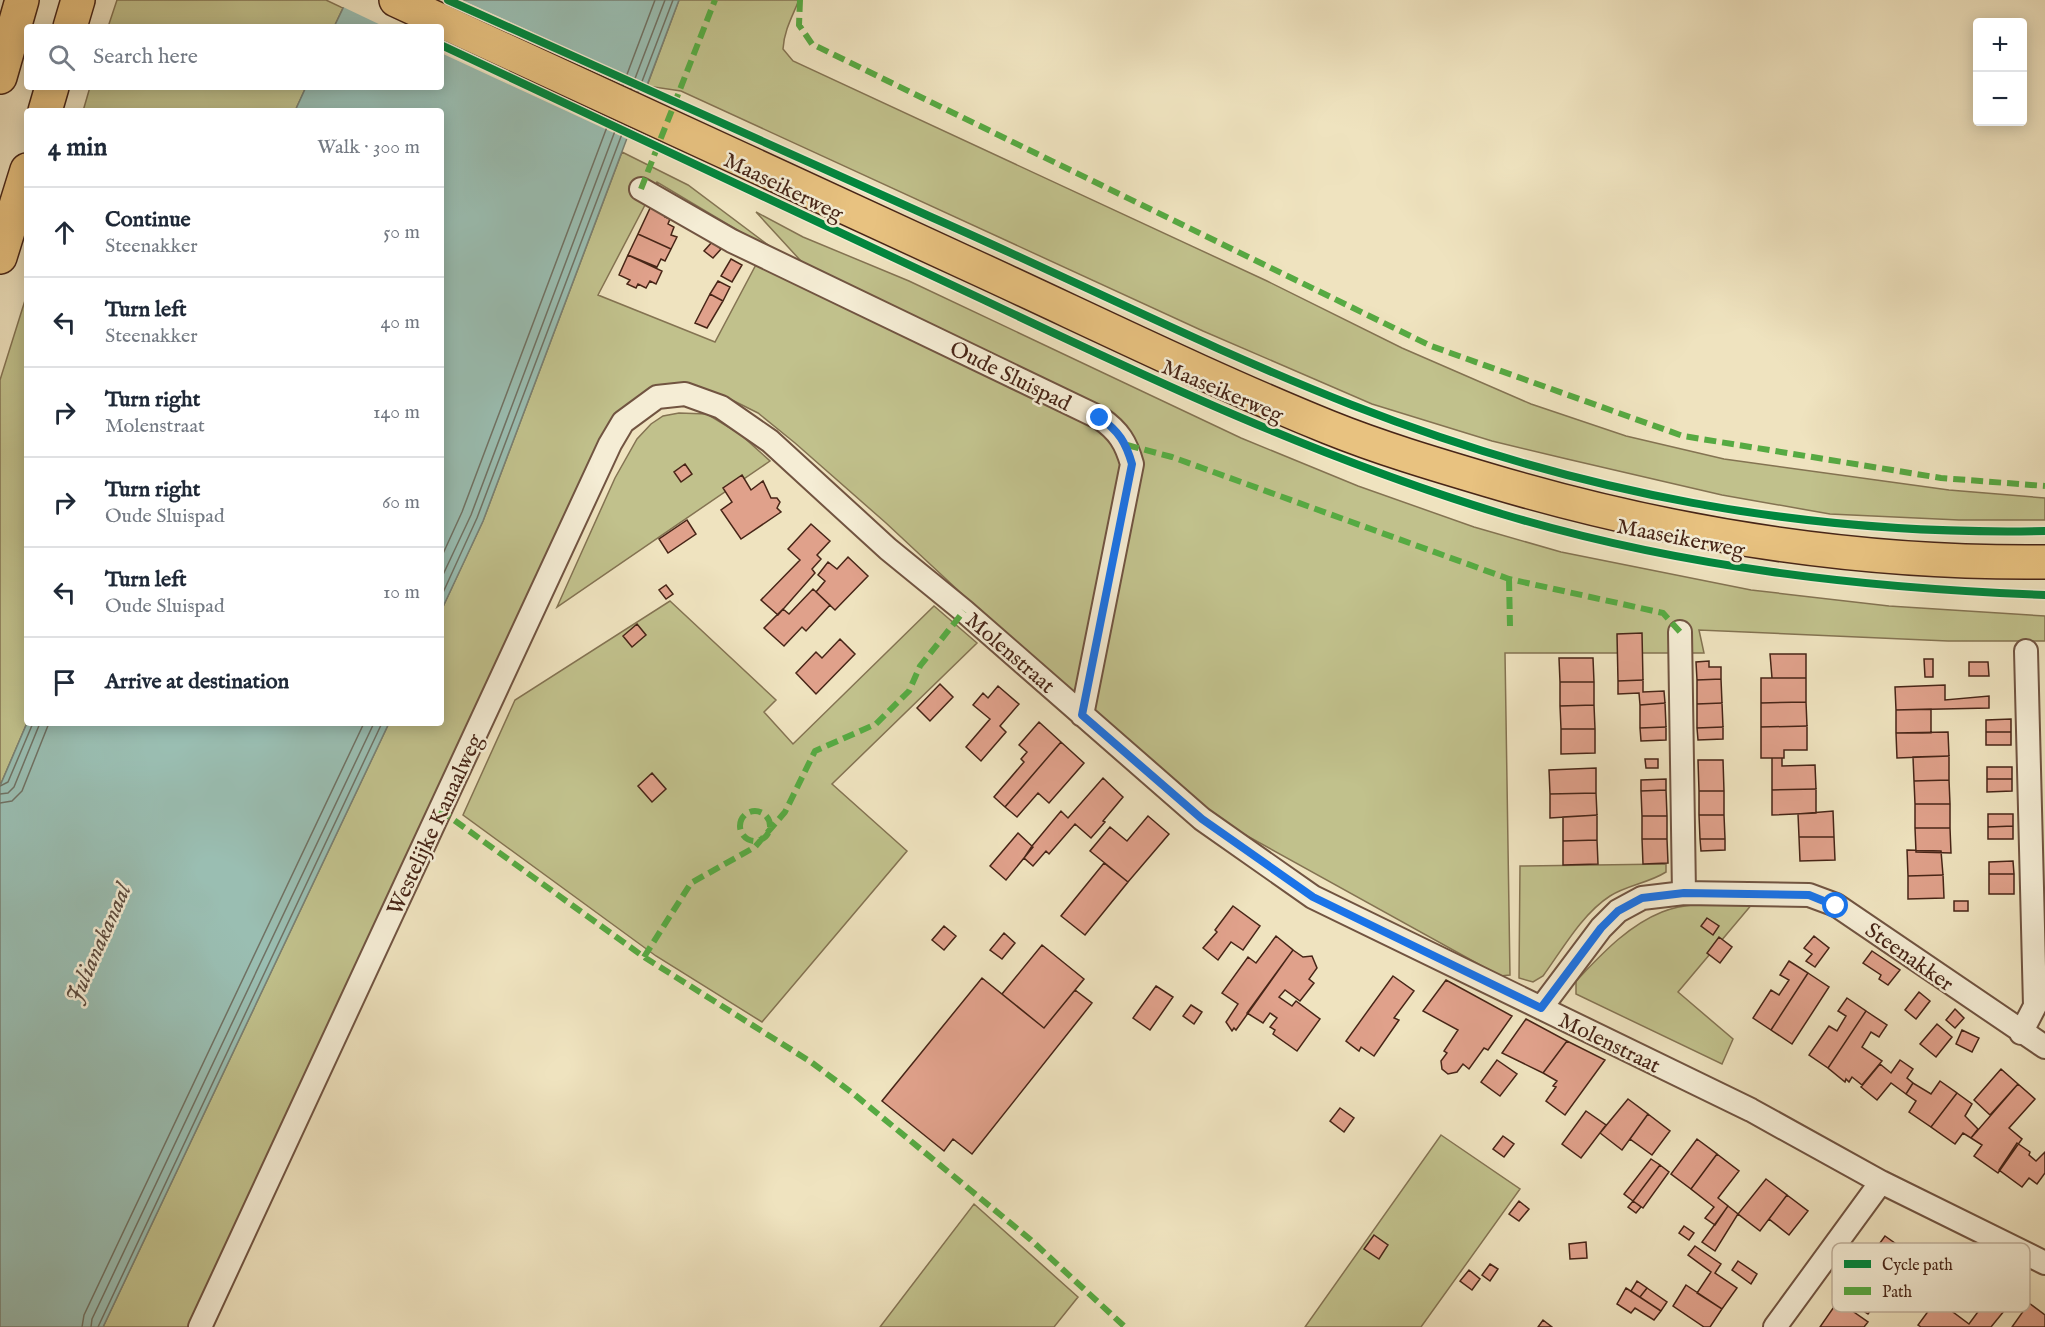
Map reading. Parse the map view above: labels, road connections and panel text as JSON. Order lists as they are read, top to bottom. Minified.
{"streets":{"main road":["Maaseikerweg"],"street":["Oude Sluispad","Molenstraat","Westelijke Kanaalweg","Steenakker"]},"crossings":[["Oude Sluispad","Molenstraat"],["Molenstraat","Westelijke Kanaalweg"],["Molenstraat","Steenakker"]],"water":["Julianakanaal"],"legend":["Cycle path","Path"],"page":{"map_buttons":["+","−"],"search":"Search here","heading":["4 min","Walk · 300 m"],"list":[["Continue","Steenakker","50 m"],["Turn left","Steenakker","40 m"],["Turn right","Molenstraat","140 m"],["Turn right","Oude Sluispad","60 m"],["Turn left","Oude Sluispad","10 m"],"Arrive at destination"]}}
